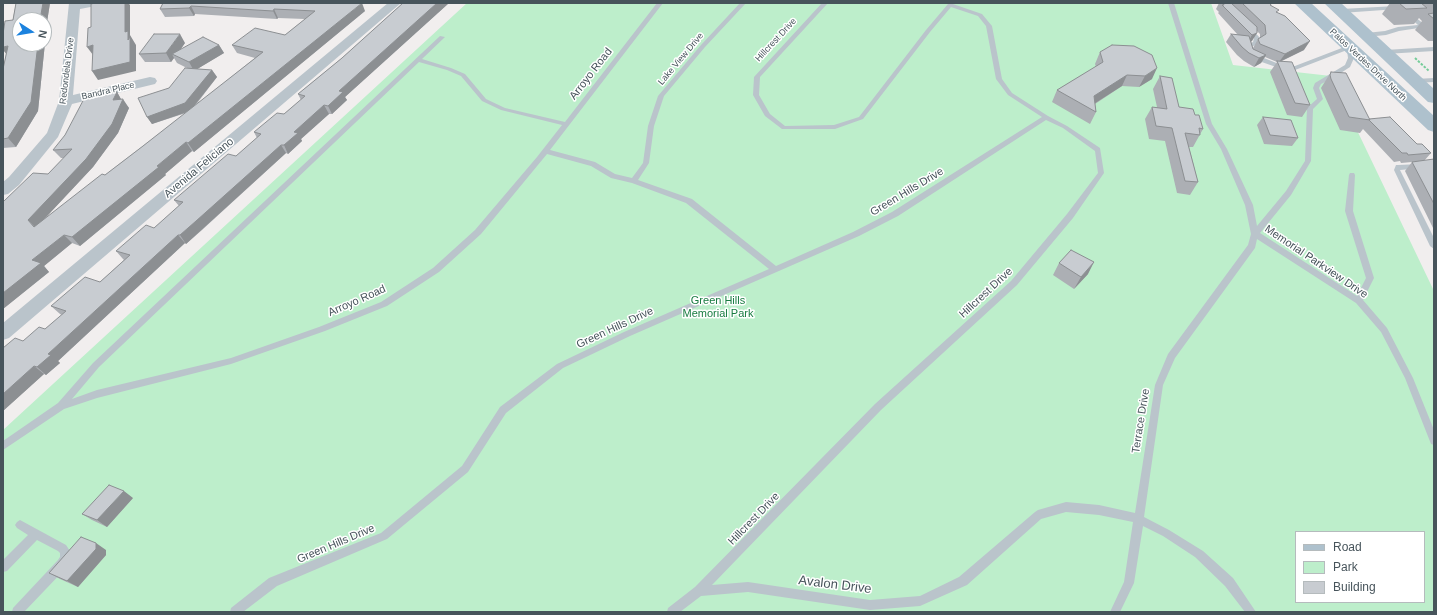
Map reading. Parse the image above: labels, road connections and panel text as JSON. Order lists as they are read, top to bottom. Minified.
{"streets":{"main road":["Palos Verdes Drive North"],"street":["Redondela Drive","Bandra Place","Avenida Feliciano"],"lane":["Hillcrest Drive","Lake View Drive","Arroyo Road","Green Hills Drive","Memorial Parkview Drive","Terrace Drive","Avalon Drive"]},"crossings":[["Hillcrest Drive","Green Hills Drive"],["Hillcrest Drive","Avalon Drive"],["Palos Verdes Drive North","Terrace Drive"],["Redondela Drive","Bandra Place"],["Memorial Parkview Drive","Terrace Drive"],["Terrace Drive","Avalon Drive"]],"parks":["Green Hills Memorial Park"],"legend":["Road","Park","Building"],"north":"right"}
